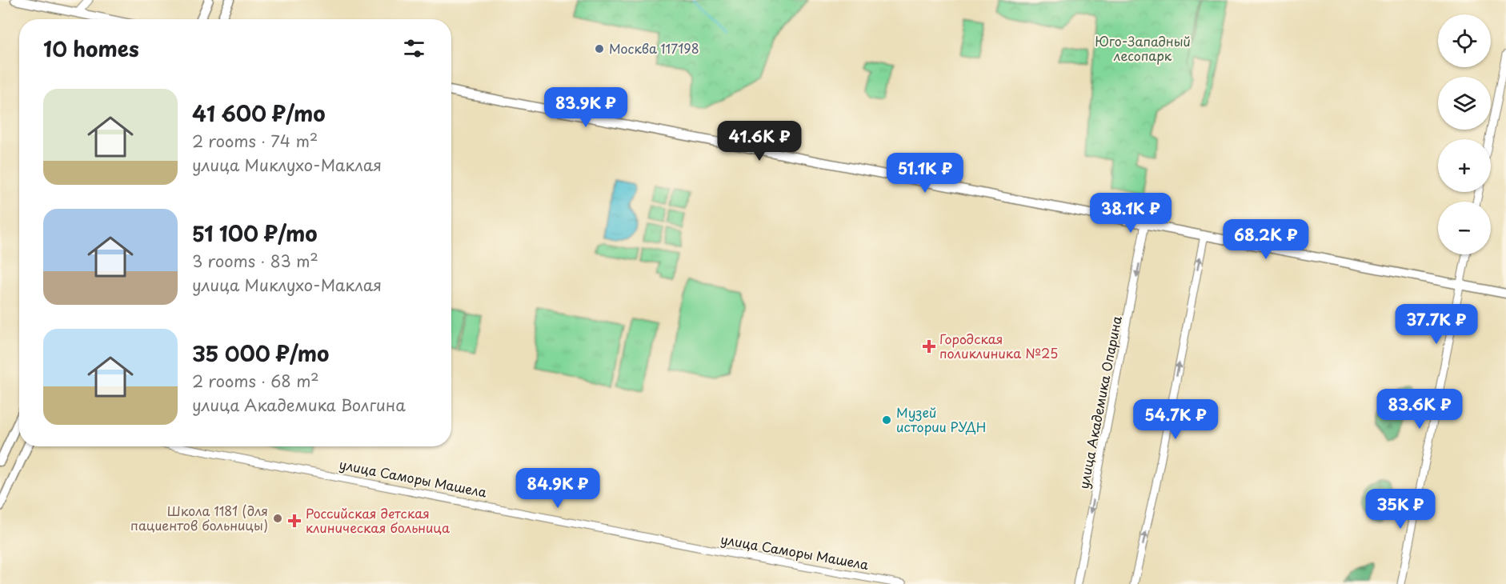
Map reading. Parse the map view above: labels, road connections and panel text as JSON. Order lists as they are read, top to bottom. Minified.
{"streets":{"street":["улица Академика Опарина","улица Саморы Машела"]},"parks":["Юго-Западный лесопарк"],"places":{"other":["Москва 117198","Музей истории РУДН","Школа 1181 (для пациентов больницы)"],"health":["Городская поликлиника №25","Российская детская клиническая больница"]},"page":{"map_buttons":["+","−"],"heading":"10 homes","list":[{"name":"41 600 ₽/mo","note":"2 rooms · 74 m² · улица Миклухо-Маклая"},{"name":"51 100 ₽/mo","note":"3 rooms · 83 m² · улица Миклухо-Маклая"},{"name":"35 000 ₽/mo","note":"2 rooms · 68 m² · улица Академика Волгина"}],"price":["83.9K ₽","41.6K ₽","51.1K ₽","38.1K ₽","68.2K ₽","37.7K ₽","83.6K ₽","54.7K ₽","84.9K ₽","35K ₽"]}}
